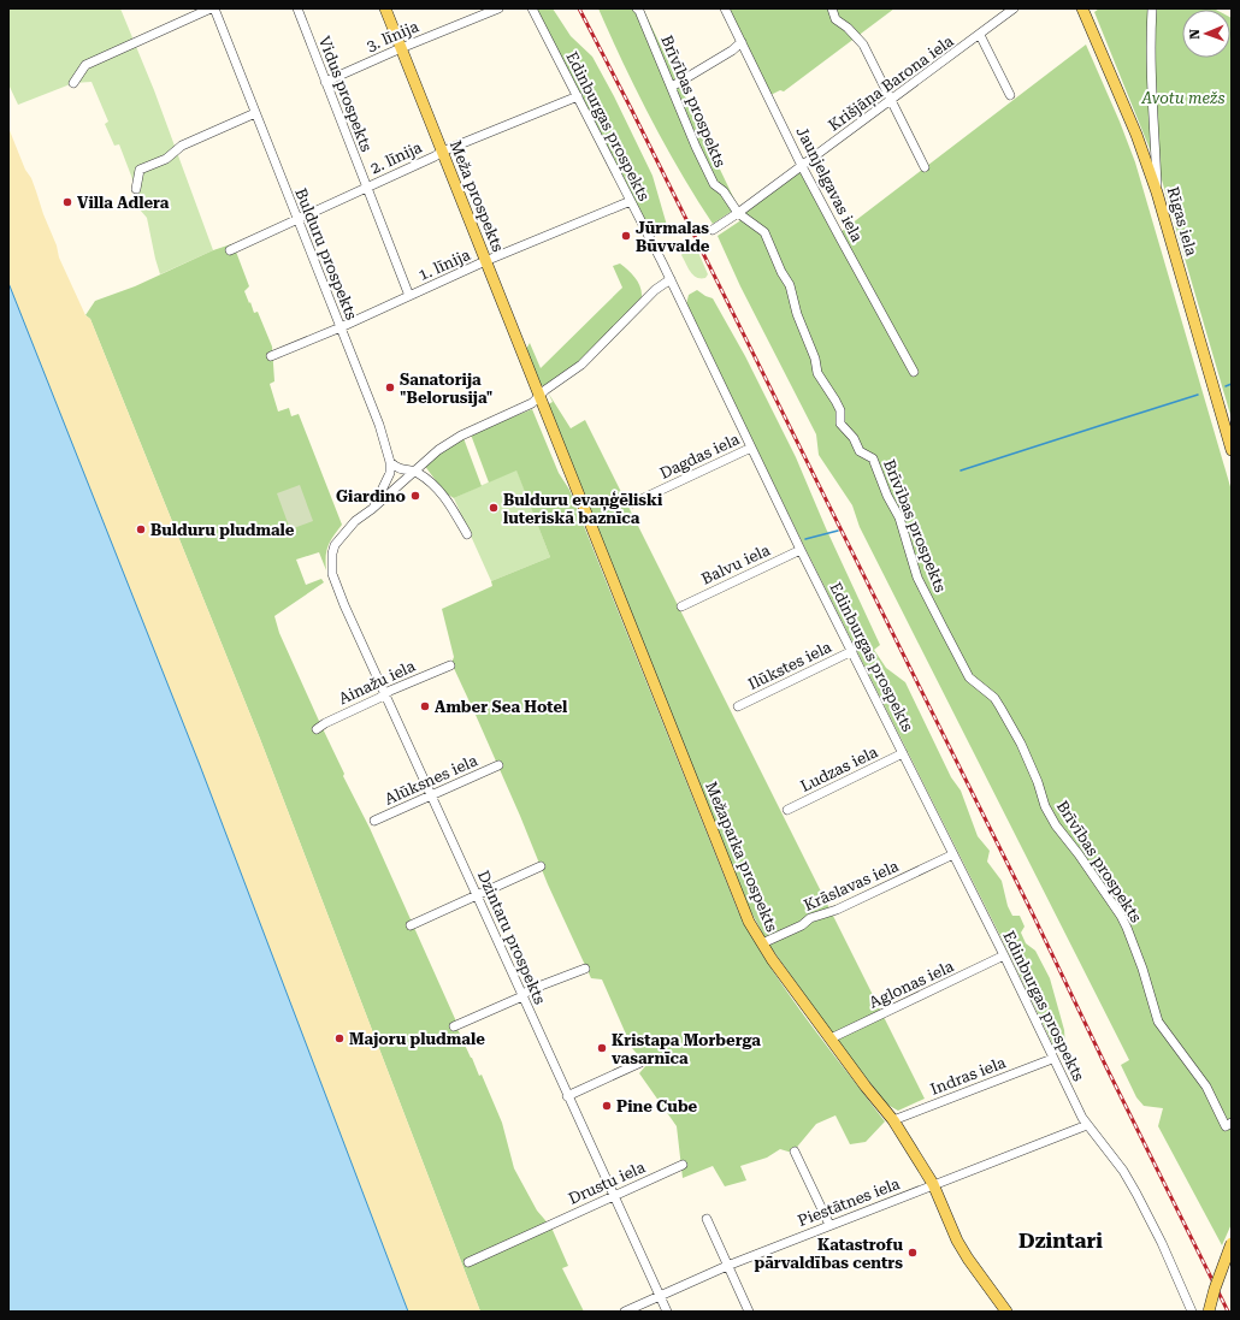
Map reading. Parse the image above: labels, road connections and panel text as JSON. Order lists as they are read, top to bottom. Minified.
{"streets":{"main road":["Meža prospekts","Rīgas iela","Mežaparka prospekts"],"street":["3. līnija","Krišjāņa Barona iela","Vidus prospekts","Brīvības prospekts","Edinburgas prospekts","2. līnija","Jaunjelgavas iela","Bulduru prospekts","1. līnija","Dagdas iela","Balvu iela","Ilūkstes iela","Ainažu iela","Ludzas iela","Alūksnes iela","Krāslavas iela","Dzintaru prospekts","Aglonas iela","Indras iela","Drustu iela","Piestātnes iela"]},"crossings":[["3. līnija","Vidus prospekts"],["3. līnija","Meža prospekts"],["Krišjāņa Barona iela","Brīvības prospekts"],["Krišjāņa Barona iela","Jaunjelgavas iela"],["Vidus prospekts","2. līnija"],["Vidus prospekts","1. līnija"],["Edinburgas prospekts","2. līnija"],["Edinburgas prospekts","1. līnija"],["Edinburgas prospekts","Dagdas iela"],["Edinburgas prospekts","Balvu iela"],["Edinburgas prospekts","Ilūkstes iela"],["Edinburgas prospekts","Ludzas iela"],["Edinburgas prospekts","Krāslavas iela"],["Edinburgas prospekts","Aglonas iela"],["Edinburgas prospekts","Indras iela"],["Edinburgas prospekts","Piestātnes iela"],["2. līnija","Meža prospekts"],["2. līnija","Bulduru prospekts"],["Meža prospekts","1. līnija"],["Meža prospekts","Mežaparka prospekts"],["Bulduru prospekts","1. līnija"],["Ainažu iela","Dzintaru prospekts"],["Alūksnes iela","Dzintaru prospekts"],["Mežaparka prospekts","Krāslavas iela"],["Mežaparka prospekts","Aglonas iela"],["Mežaparka prospekts","Indras iela"],["Mežaparka prospekts","Piestātnes iela"],["Dzintaru prospekts","Drustu iela"],["Dzintaru prospekts","Piestātnes iela"]],"districts":["Dzintari"],"parks":["Avotu mežs"],"places":["Villa Adlera","Jūrmalas Būvvalde","Sanatorija \"Belorusija\"","Giardino","Bulduru evaņģēliski luteriskā baznīca","Bulduru pludmale","Amber Sea Hotel","Majoru pludmale","Kristapa Morberga vasarnīca","Pine Cube","Katastrofu pārvaldības centrs"],"north":"left"}
